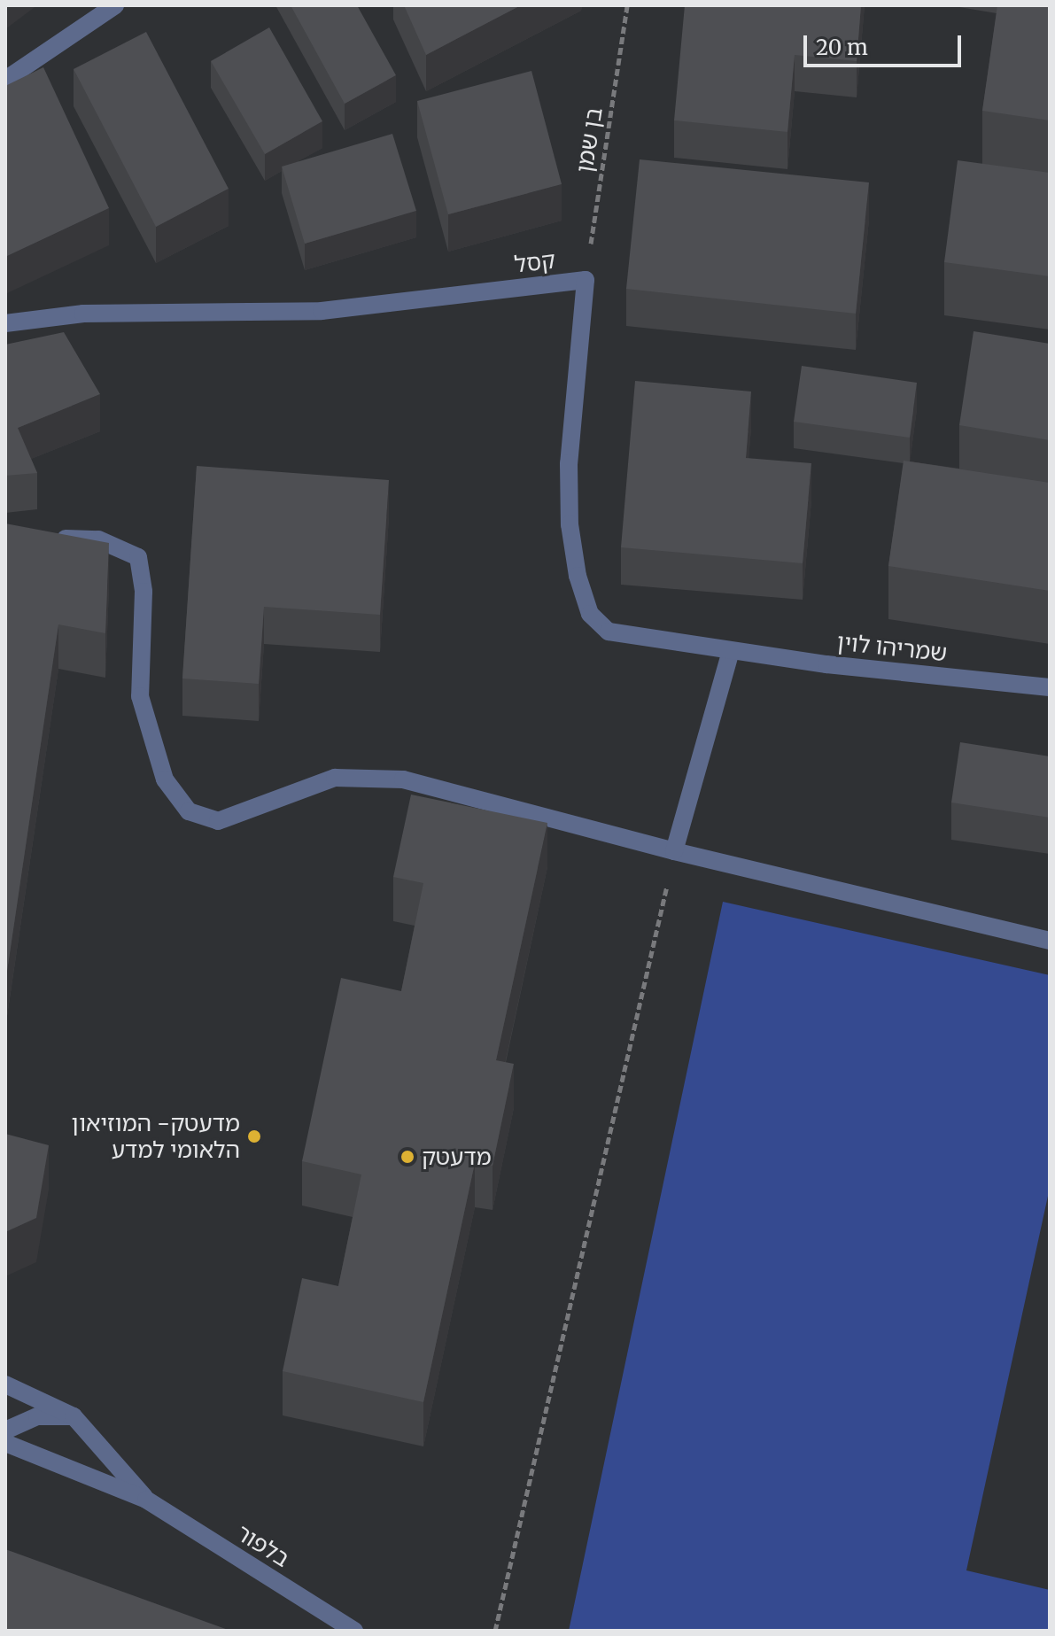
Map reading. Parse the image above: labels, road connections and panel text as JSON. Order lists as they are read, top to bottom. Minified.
{"streets":{"street":["קסל","שמריהו לוין","בלפור"],"path":["בן שמן"]},"crossings":[["בן שמן","קסל"],["קסל","שמריהו לוין"]],"places":["מדעטק- המוזיאון הלאומי למדע","מדעטק"],"scale_bar":"20 m"}
